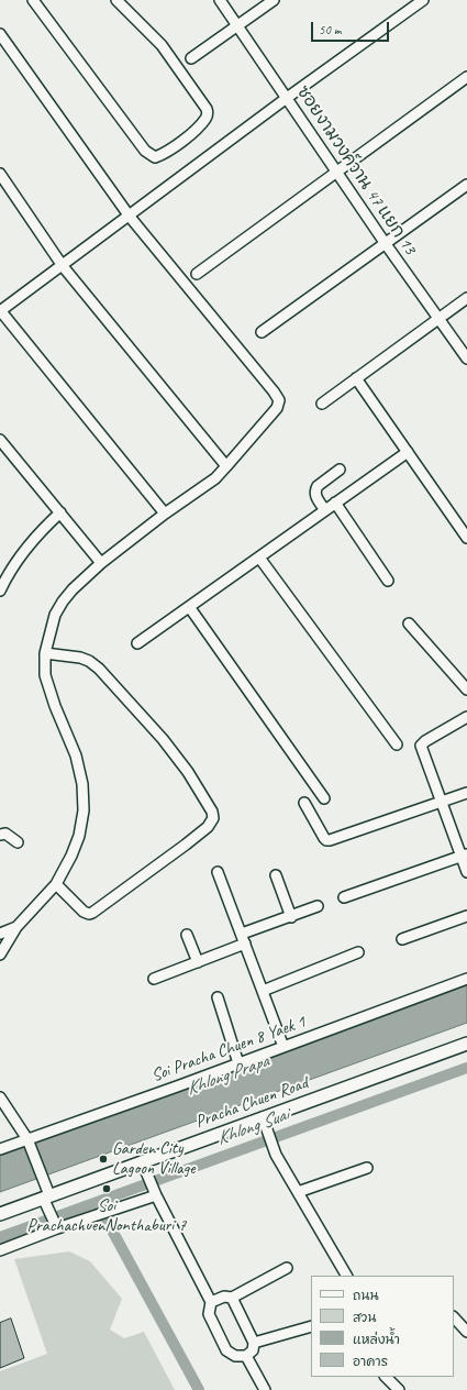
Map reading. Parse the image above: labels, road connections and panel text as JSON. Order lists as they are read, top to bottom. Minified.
{"streets":{"main road":["Pracha Chuen Road"],"street":["ซอยงามวงค์วาน 47 แยก 13","Soi Pracha Chuen 8 Yaek 1"]},"water":["Khlong Prapa","Khlong Suai"],"places":["Garden City Lagoon Village","Soi PrachachuenNonthaburi 7"],"legend":["ถนน","สวน","แหล่งน้ำ","อาคาร"],"scale_bar":"50 m"}
